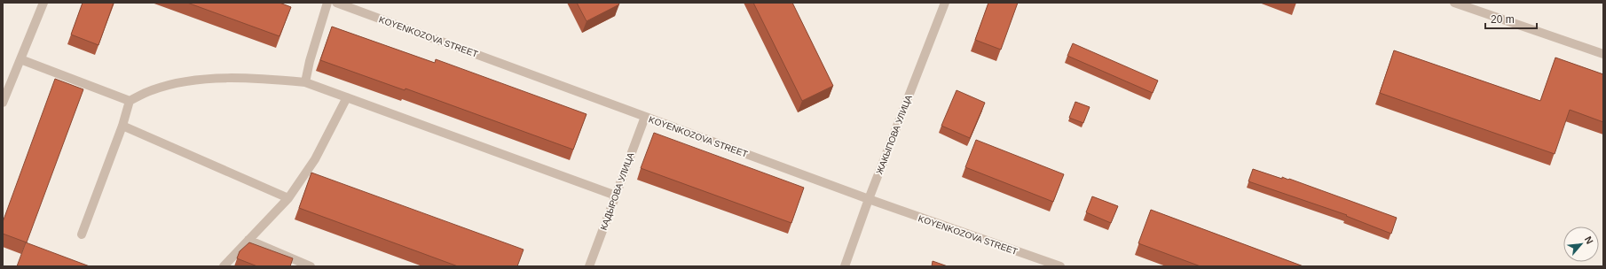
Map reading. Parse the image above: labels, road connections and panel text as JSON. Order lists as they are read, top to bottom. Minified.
{"streets":{"street":["KOYENKOZOVA STREET","ЖАКЫПОВА УЛИЦА","КАДЫРОВА УЛИЦА"]},"crossings":[["KOYENKOZOVA STREET","ЖАКЫПОВА УЛИЦА"],["KOYENKOZOVA STREET","КАДЫРОВА УЛИЦА"]],"scale_bar":"20 m","north":"top right"}
